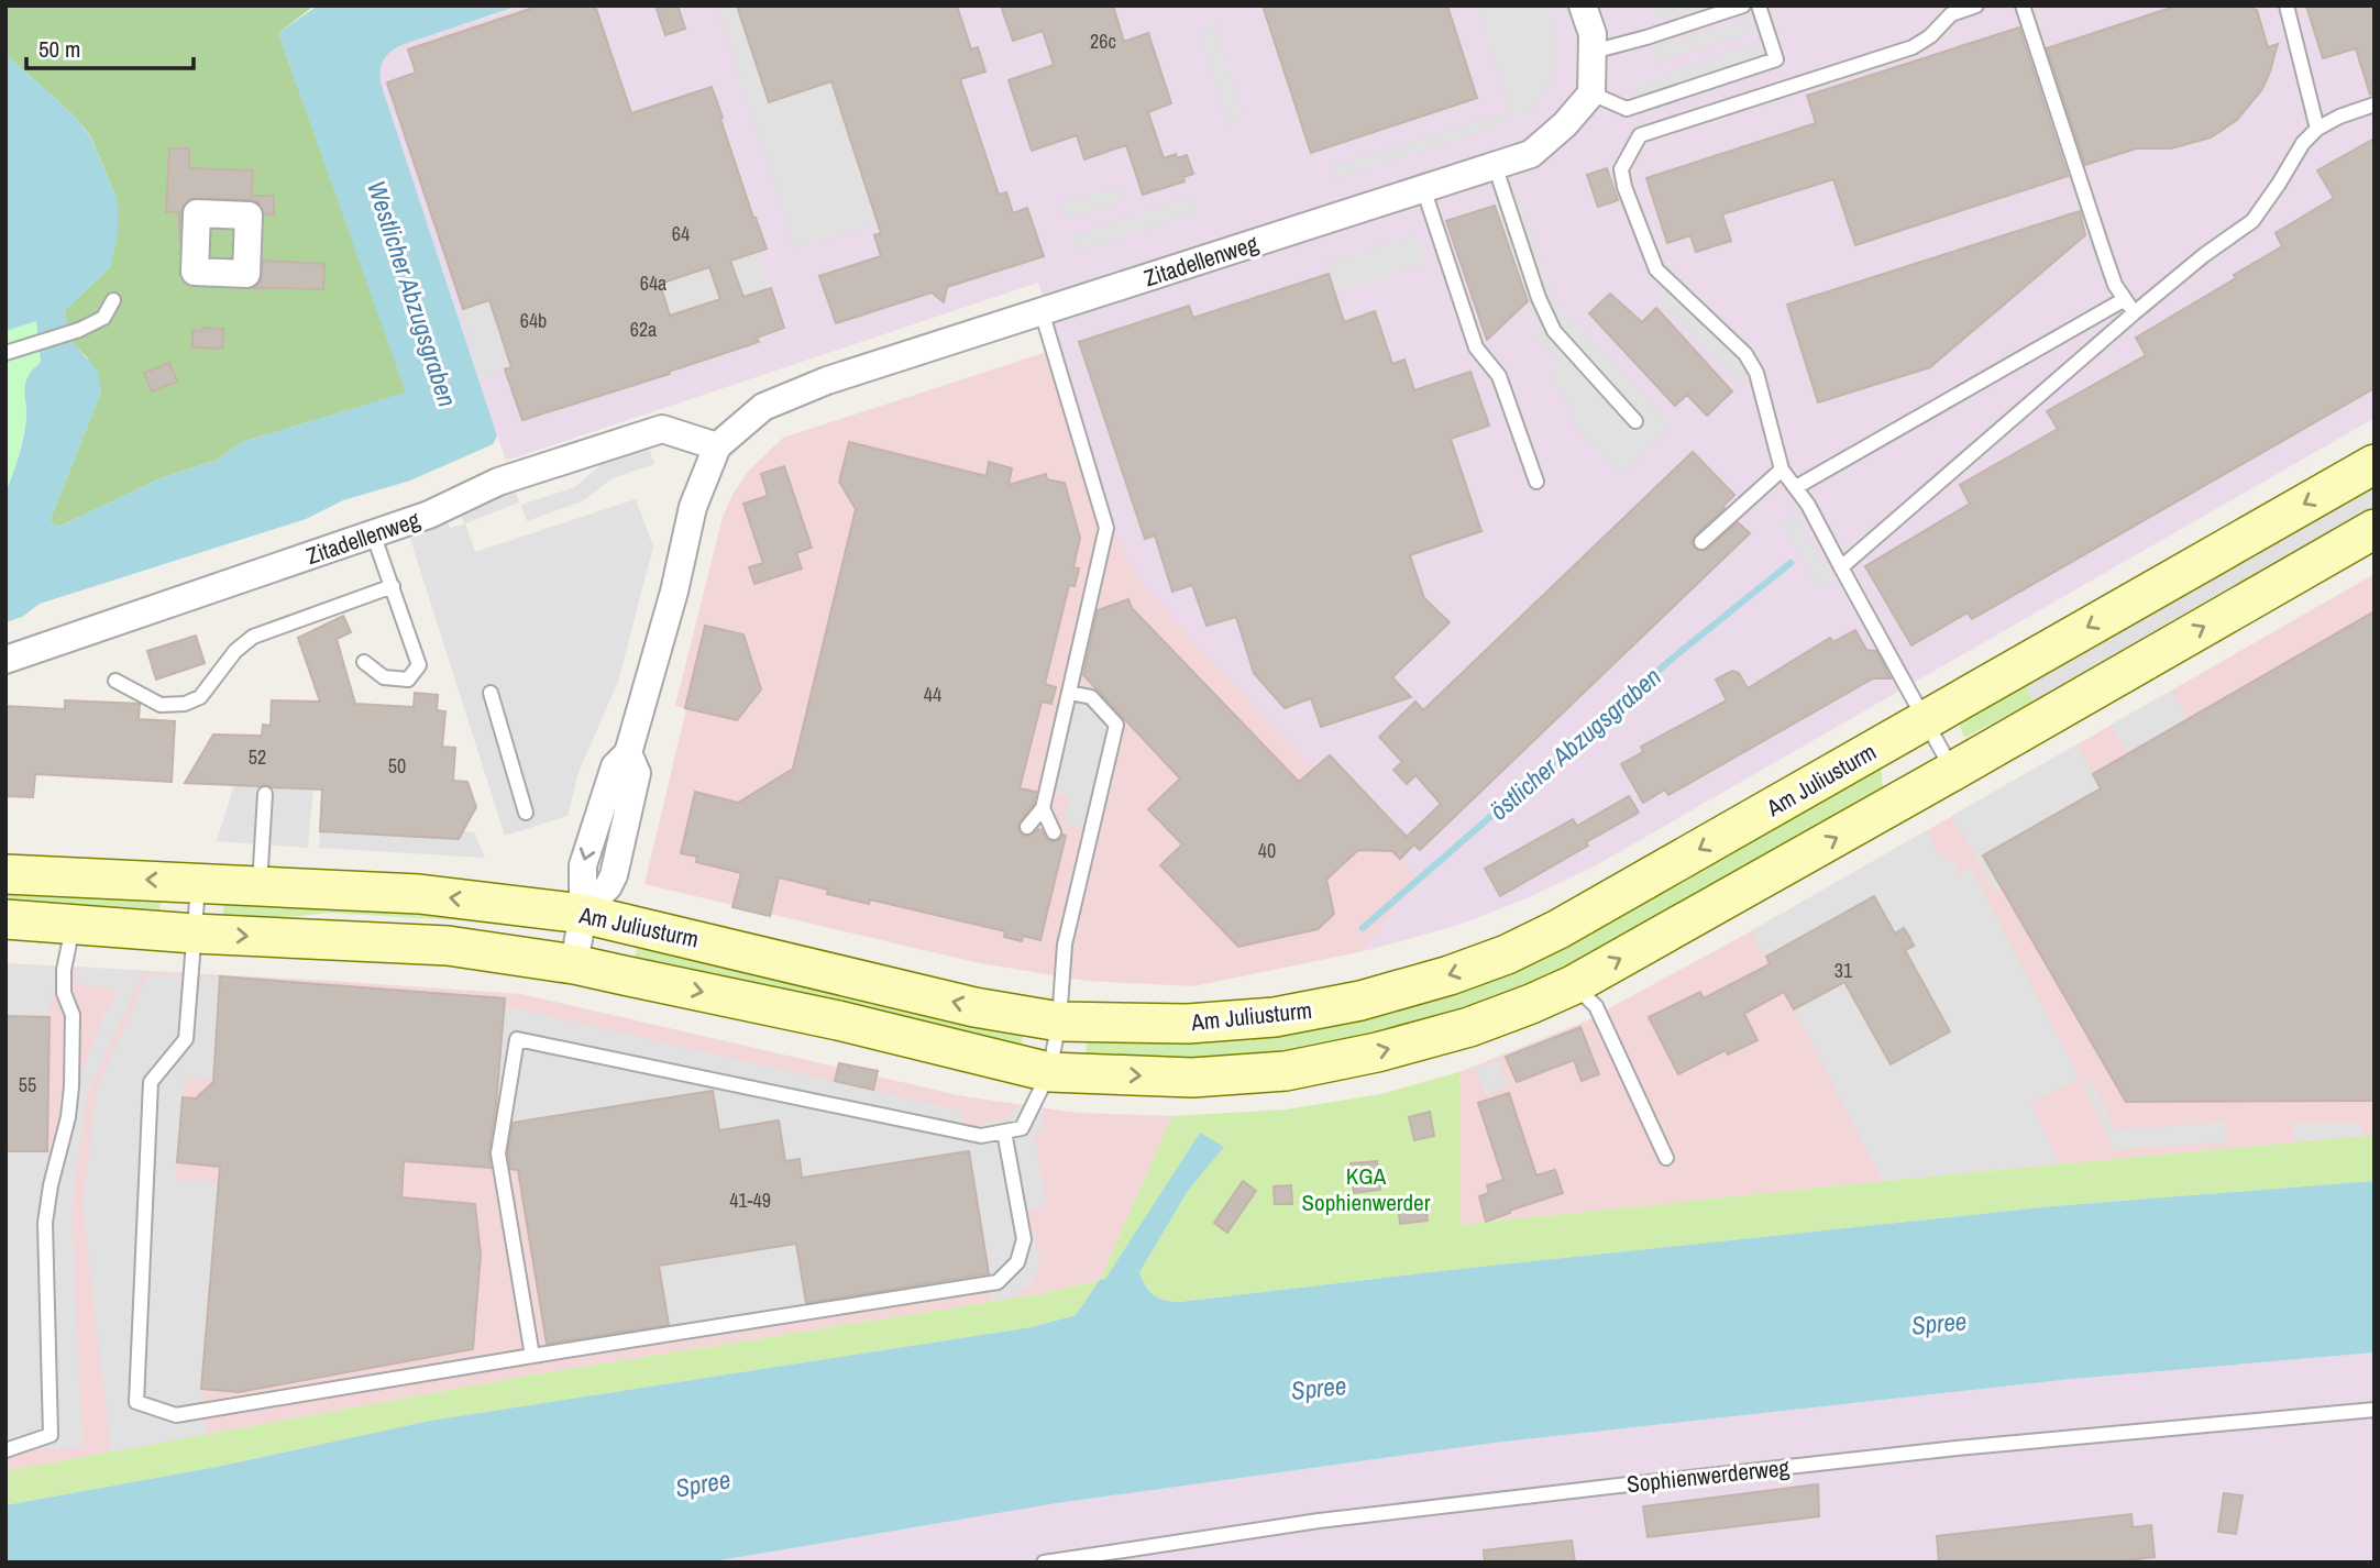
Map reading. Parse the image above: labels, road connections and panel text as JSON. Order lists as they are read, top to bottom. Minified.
{"streets":{"main road":["Am Juliusturm"],"street":["Zitadellenweg"],"lane":["Sophienwerderweg"]},"crossings":[["Zitadellenweg","Am Juliusturm"]],"water":["Westlicher Abzugsgraben","östlicher Abzugsgraben","Spree"],"parks":["KGA Sophienwerder"],"house_numbers":["26c","64","64a","64b","62a","44","52","50","40","31","55","41-49"],"scale_bar":"50 m"}
